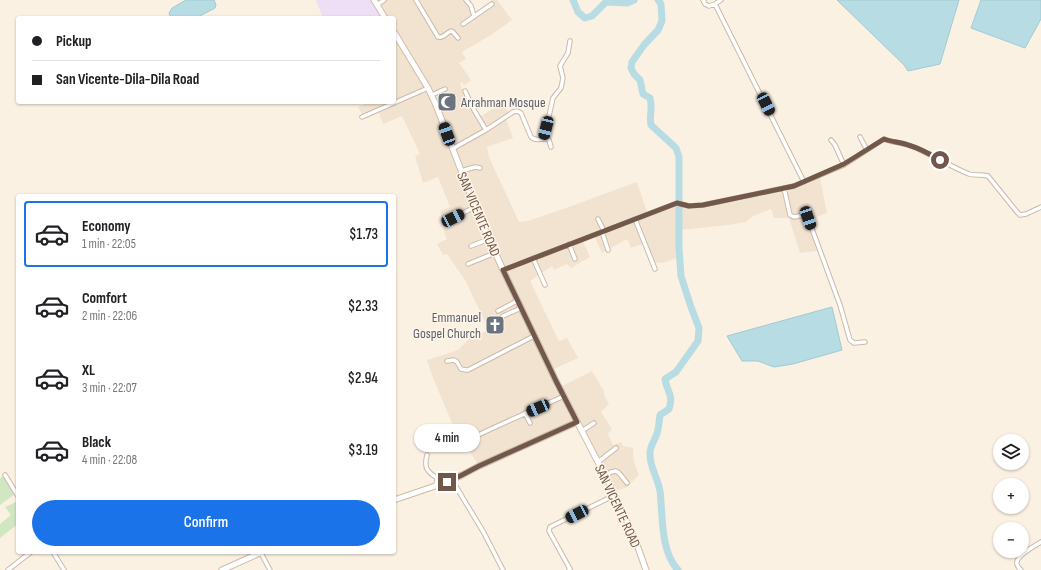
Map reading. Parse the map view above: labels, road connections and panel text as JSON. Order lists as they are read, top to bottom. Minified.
{"streets":{"street":["SAN VICENTE ROAD"]},"places":{"mosque":["Arrahman Mosque"],"church":["Emmanuel Gospel Church"]},"page":{"banner":["Pickup","San Vicente-Dila-Dila Road"],"list":[{"name":"Economy","note":"1 min · 22:05","value":"$1.73"},{"name":"Comfort","note":"2 min · 22:06","value":"$2.33"},{"name":"XL","note":"3 min · 22:07","value":"$2.94"},{"name":"Black","note":"4 min · 22:08","value":"$3.19"}],"bubble":"4 min","map_buttons":["+","−"],"buttons":"Confirm"}}
